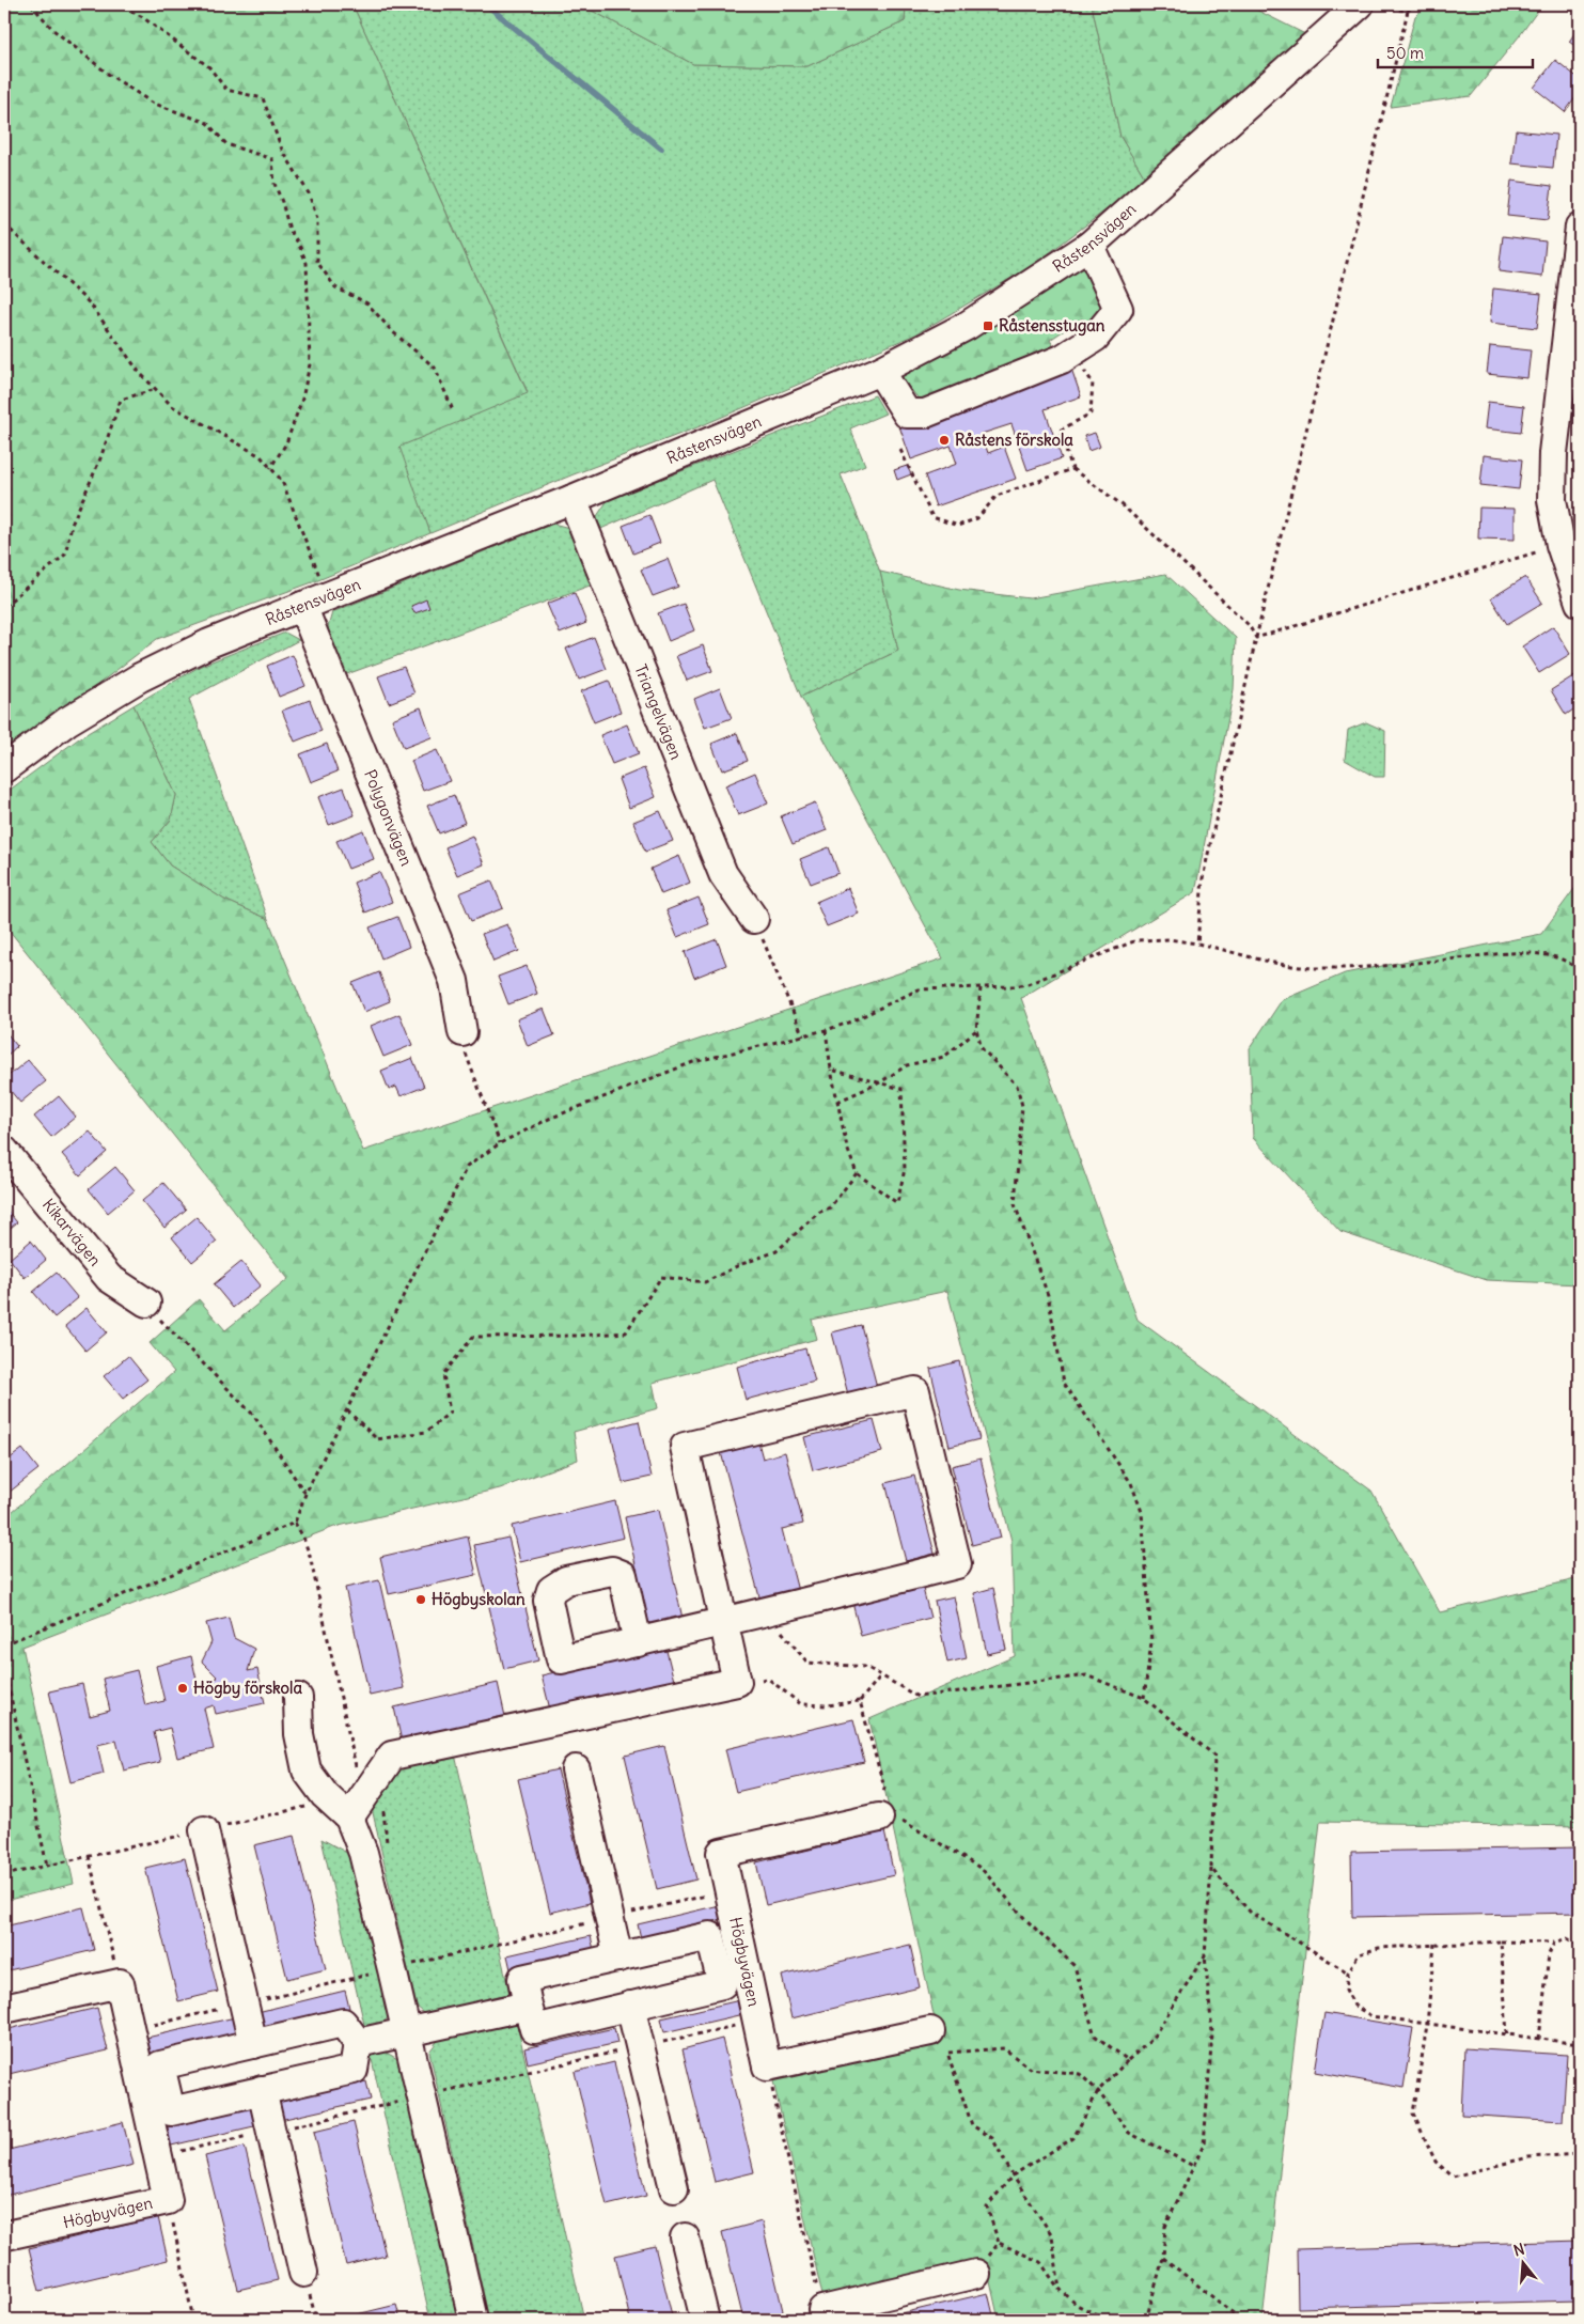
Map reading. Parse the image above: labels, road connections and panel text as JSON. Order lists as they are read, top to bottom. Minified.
{"streets":{"street":["Råstensvägen","Triangelvägen","Polygonvägen","Kikarvägen","Högbyvägen"]},"crossings":[["Råstensvägen","Triangelvägen"],["Råstensvägen","Polygonvägen"]],"places":{"transit":["Råstensstugan"],"other":["Råstens förskola","Högbyskolan","Högby förskola"]},"scale_bar":"50 m","north":"top"}
